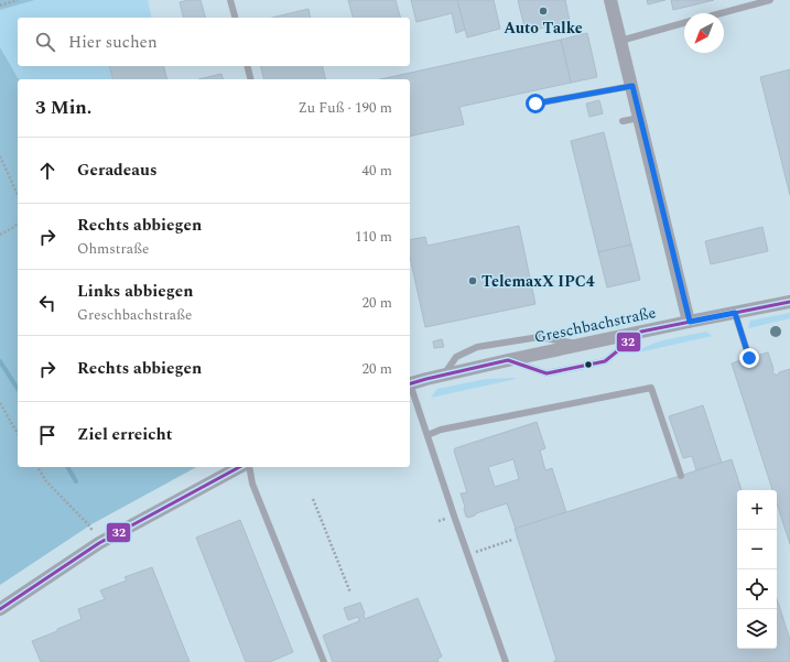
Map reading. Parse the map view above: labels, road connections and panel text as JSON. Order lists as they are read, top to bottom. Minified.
{"streets":{"street":["Greschbachstraße"]},"places":["Auto Talke","TelemaxX IPC4"],"lines":["transit line 32"],"north":"bottom left","page":{"search":"Hier suchen","heading":["3 Min.","Zu Fuß · 190 m"],"list":[["Geradeaus","40 m"],["Rechts abbiegen","Ohmstraße","110 m"],["Links abbiegen","Greschbachstraße","20 m"],["Rechts abbiegen","20 m"],"Ziel erreicht"],"map_buttons":["+","−"]}}
